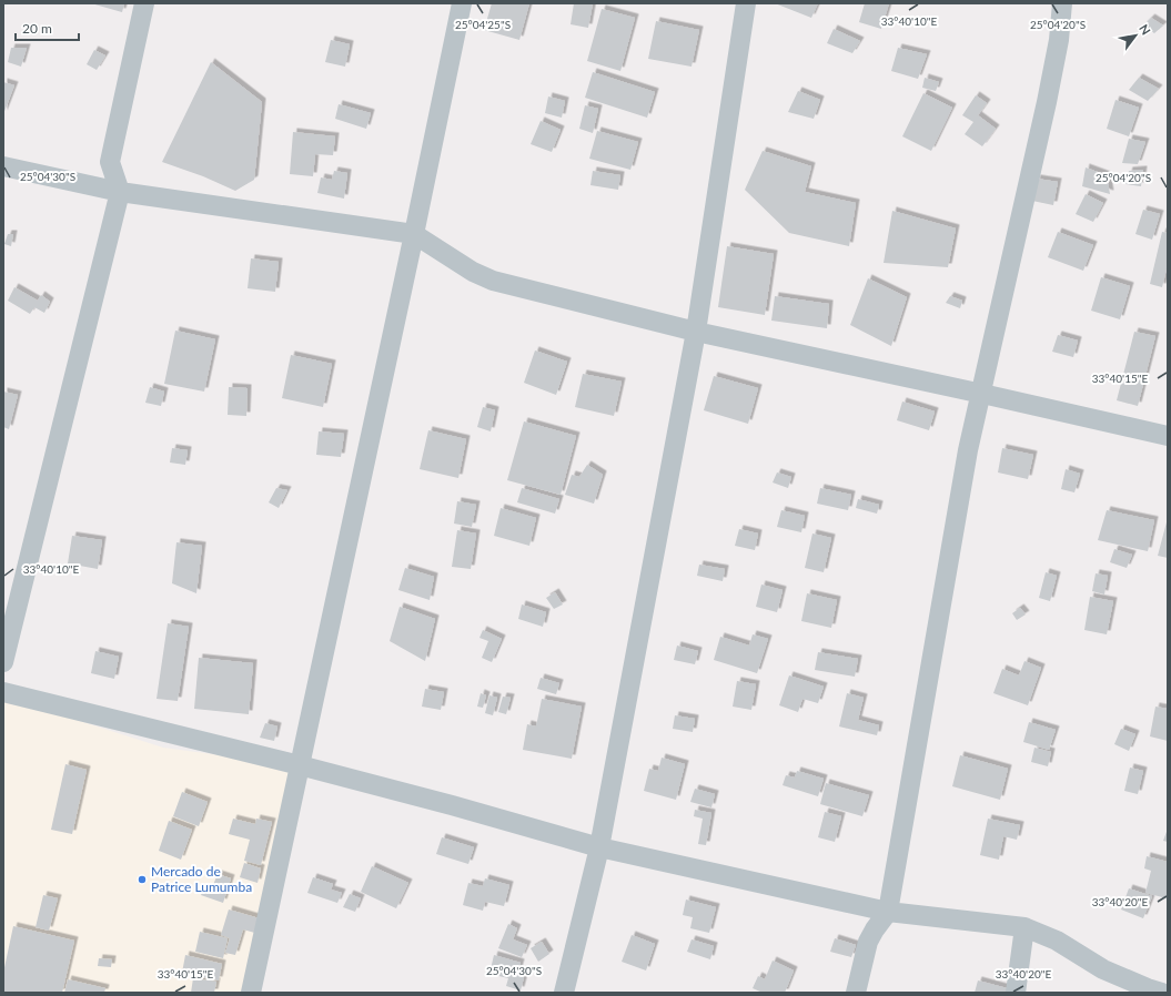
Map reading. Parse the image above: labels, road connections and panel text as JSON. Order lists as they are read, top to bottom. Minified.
{"places":["Mercado de Patrice Lumumba"],"scale_bar":"20 m","north":"top right","coordinates":["33°40'10\"E","25°04'25\"S","25°04'20\"S","25°04'30\"S","33°40'15\"E","33°40'20\"E"]}
